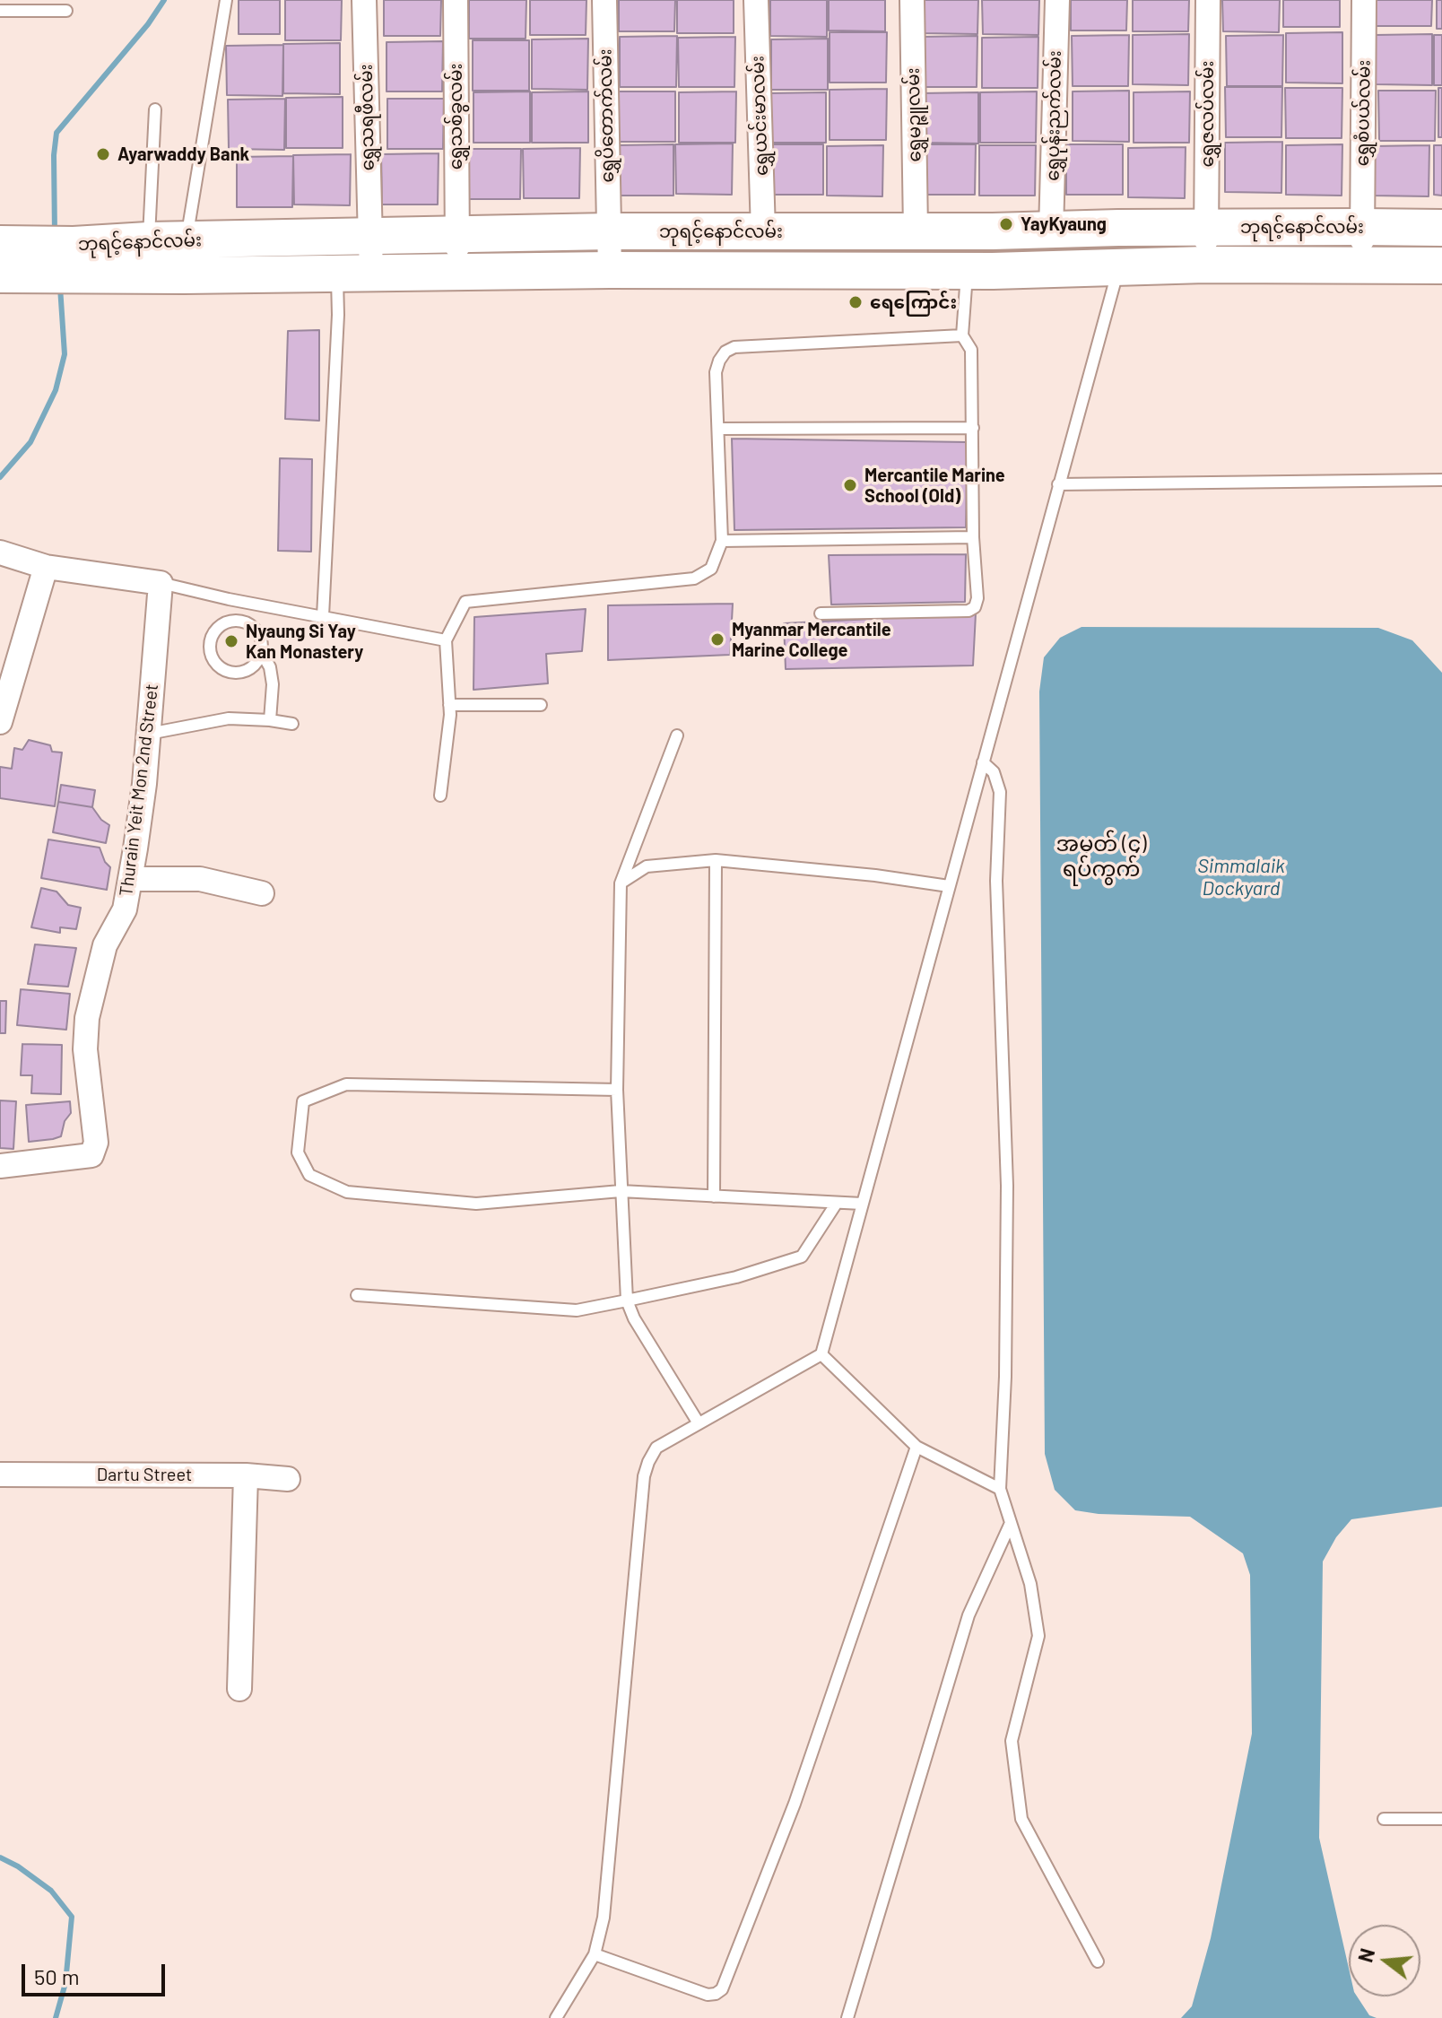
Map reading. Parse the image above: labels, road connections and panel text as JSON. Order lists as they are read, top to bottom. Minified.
{"streets":{"main road":["ဘုရင့်နောင်လမ်း"],"street":["ရွှေစံပယ်လမ်း","ရွှေဇလပ်လမ်း","ရွှေမဉ္ဇူလမ်း","ရွှေပိတောက်လမ်း","ရွှေယင်းမာလမ်း","ရွှေပုန်းညက်လမ်း","ရွှေသစ်ခွလမ်း","ရွှေသရဖီလမ်း","Thurain Yeit Mon 2nd Street","Dartu Street"]},"crossings":[["ရွှေစံပယ်လမ်း","ဘုရင့်နောင်လမ်း"],["ရွှေဇလပ်လမ်း","ဘုရင့်နောင်လမ်း"],["ရွှေမဉ္ဇူလမ်း","ဘုရင့်နောင်လမ်း"],["ရွှေပိတောက်လမ်း","ဘုရင့်နောင်လမ်း"],["ရွှေယင်းမာလမ်း","ဘုရင့်နောင်လမ်း"],["ရွှေပုန်းညက်လမ်း","ဘုရင့်နောင်လမ်း"],["ရွှေသစ်ခွလမ်း","ဘုရင့်နောင်လမ်း"],["ရွှေသရဖီလမ်း","ဘုရင့်နောင်လမ်း"]],"districts":["အမှတ် (၄) ရပ်ကွက်"],"water":["Simmalaik Dockyard"],"places":["Ayarwaddy Bank","YayKyaung","ရေကြောင်း","Mercantile Marine School (Old)","Myanmar Mercantile Marine College","Nyaung Si Yay Kan Monastery"],"scale_bar":"50 m","north":"left"}
